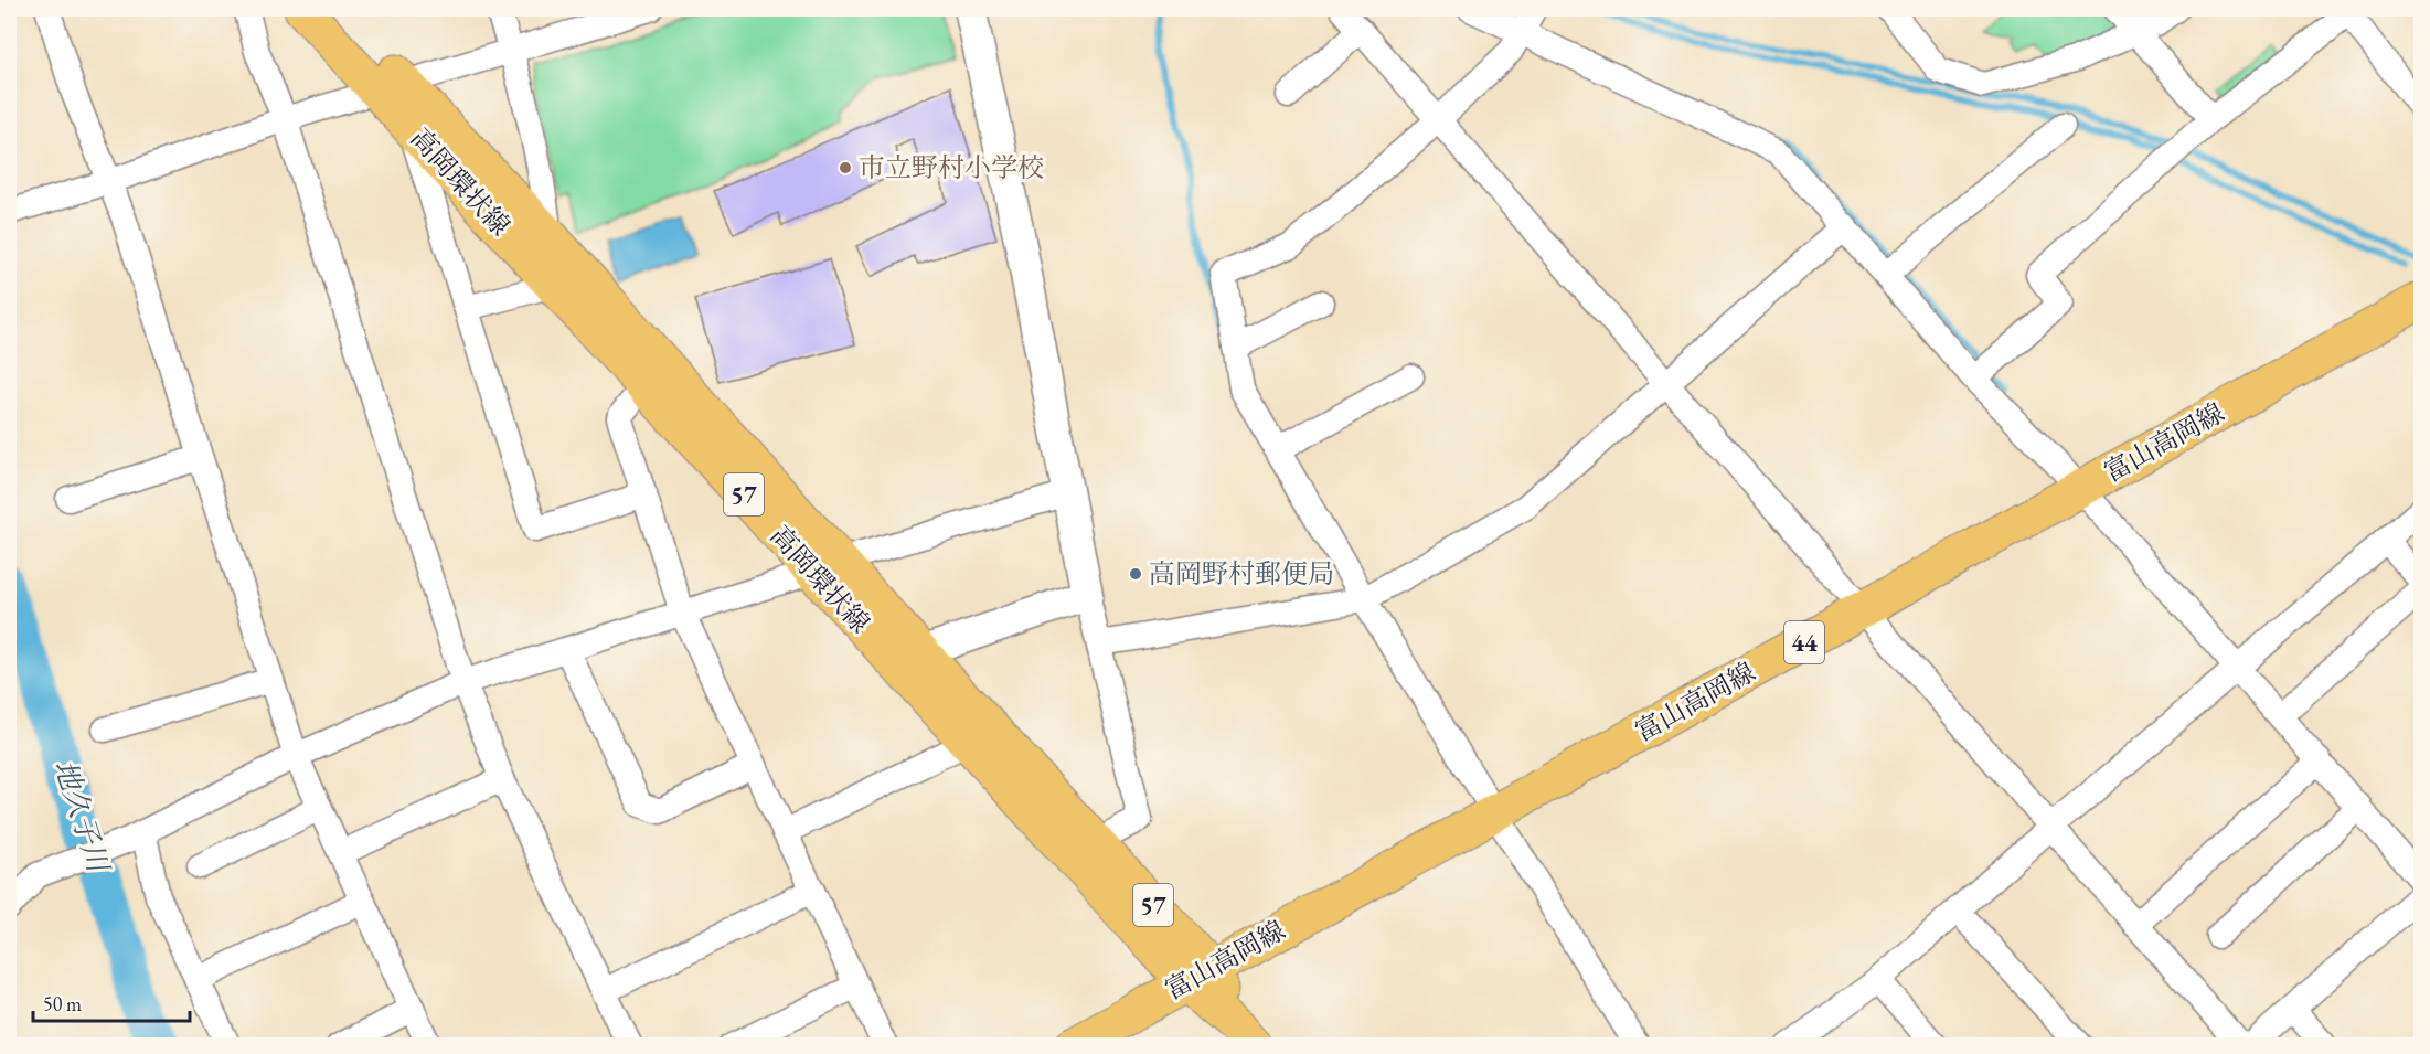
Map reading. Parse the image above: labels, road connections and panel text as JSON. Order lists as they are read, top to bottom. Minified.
{"streets":{"main road":["高岡環状線","富山高岡線","57","44"]},"crossings":[["高岡環状線","富山高岡線"]],"water":["地久子川"],"places":["市立野村小学校","高岡野村郵便局"],"scale_bar":"50 m"}
